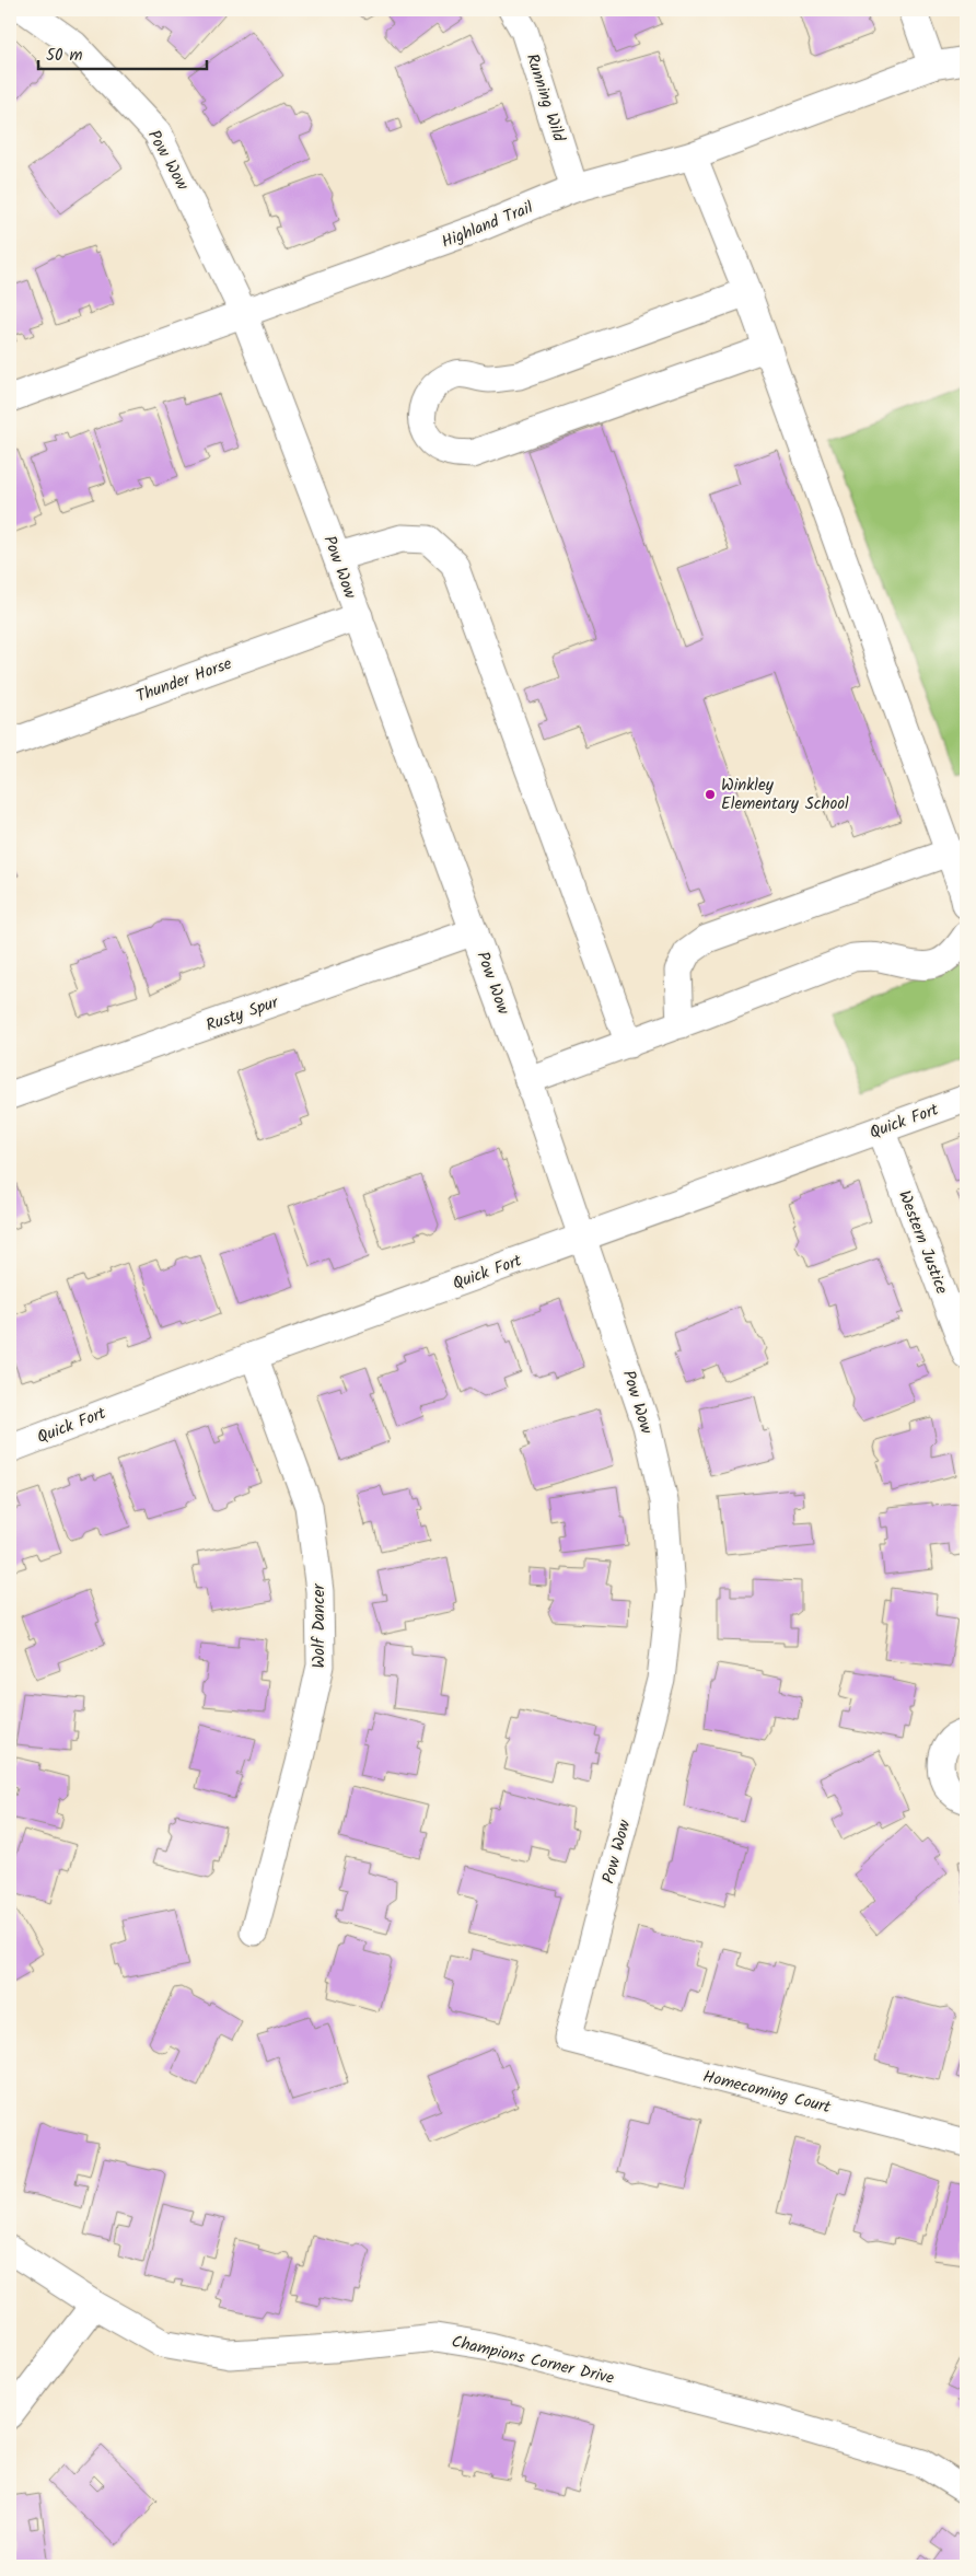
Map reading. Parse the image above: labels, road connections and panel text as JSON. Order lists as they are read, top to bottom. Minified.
{"streets":{"street":["Running Wild","Pow Wow","Highland Trail","Thunder Horse","Rusty Spur","Quick Fort","Western Justice","Wolf Dancer","Homecoming Court","Champions Corner Drive"]},"crossings":[["Running Wild","Highland Trail"],["Pow Wow","Highland Trail"],["Pow Wow","Thunder Horse"],["Pow Wow","Rusty Spur"],["Pow Wow","Quick Fort"],["Pow Wow","Homecoming Court"],["Quick Fort","Western Justice"],["Quick Fort","Wolf Dancer"]],"places":["Winkley Elementary School"],"scale_bar":"50 m"}
